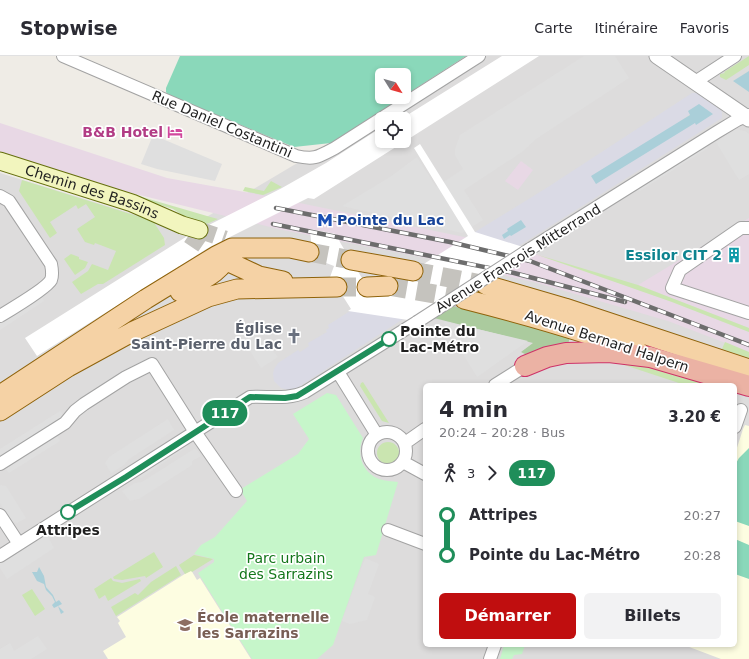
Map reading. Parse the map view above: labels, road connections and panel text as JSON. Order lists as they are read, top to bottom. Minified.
{"streets":{"highway":["Avenue Bernard Halpern"],"main road":["Chemin des Bassins"],"street":["Rue Daniel Costantini","Avenue François Mitterrand"]},"parks":["Parc urbain des Sarrazins"],"places":{"hotel":["B&B Hotel"],"metro station":["Pointe du Lac"],"building":["Essilor CIT 2"],"church":["Église Saint-Pierre du Lac"],"other":["Pointe du Lac-Métro","Attripes"],"school or university":["École maternelle les Sarrazins"]},"lines":["bus line 117"],"north":"bottom right","page":{"header":"Stopwise","nav":["Carte","Itinéraire","Favoris"],"on_map":"117","heading":["4 min","20:24 – 20:28 · Bus","3.20 €"],"legs":["3","117"],"list":[{"name":"Attripes","value":"20:27"},{"name":"Pointe du Lac-Métro","value":"20:28"}],"buttons":["Démarrer","Billets"]}}
